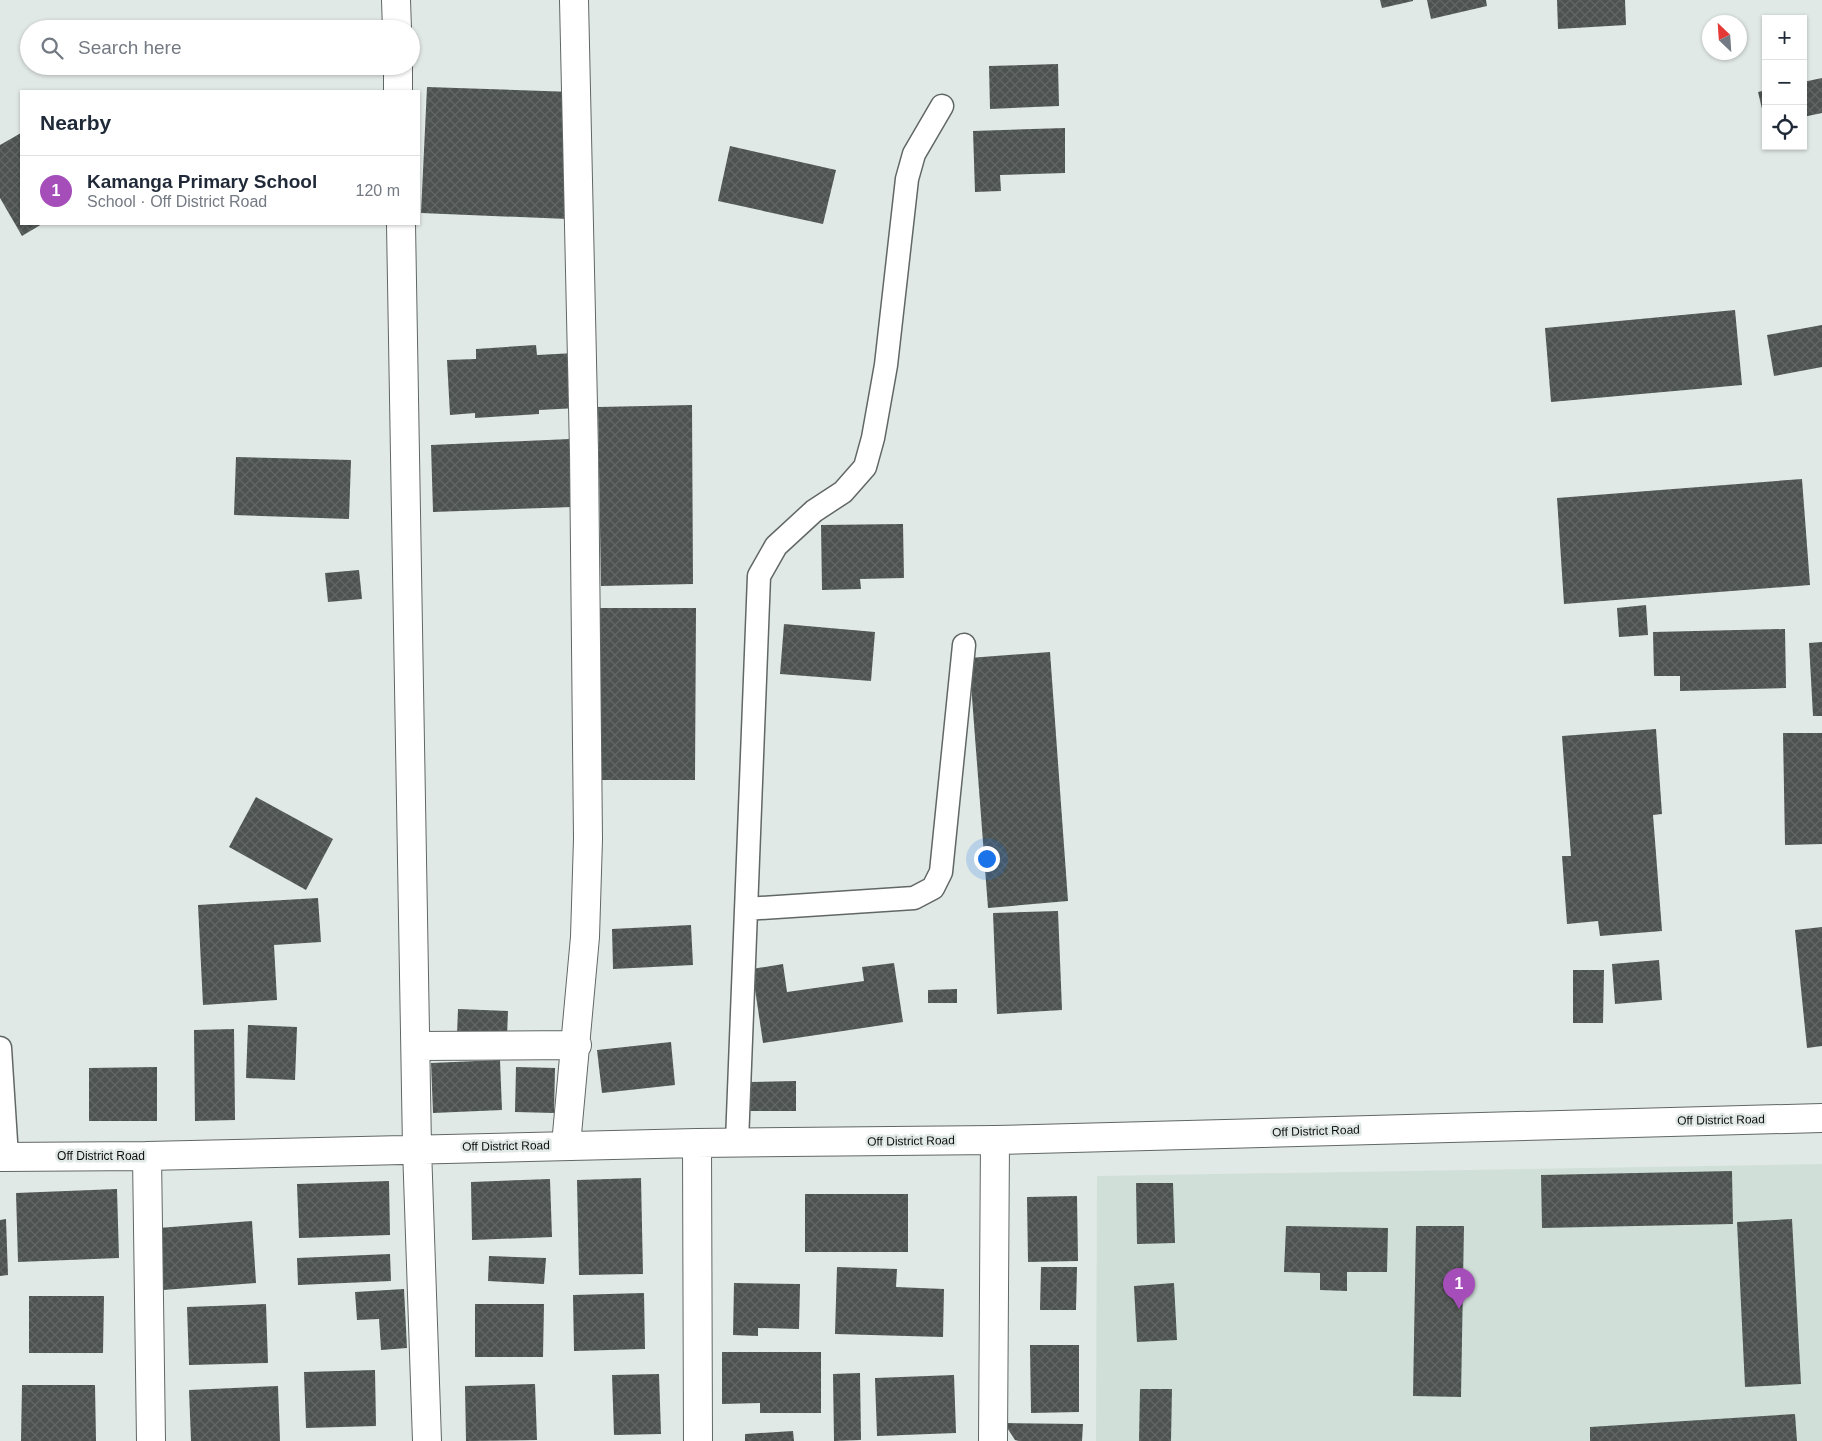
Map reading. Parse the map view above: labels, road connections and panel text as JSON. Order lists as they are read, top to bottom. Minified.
{"streets":{"street":["Off District Road"]},"north":"top left","page":{"map_buttons":["+","−"],"search":"Search here","heading":"Nearby","list":[{"mark":"1","name":"Kamanga Primary School","note":"School · Off District Road","value":"120 m"}],"pins":"1"}}
